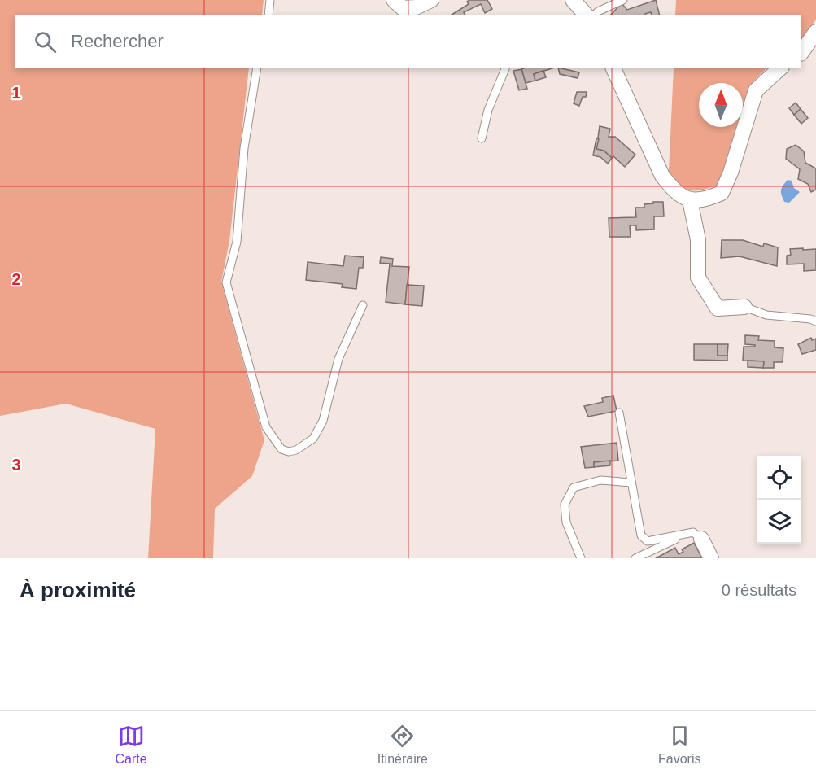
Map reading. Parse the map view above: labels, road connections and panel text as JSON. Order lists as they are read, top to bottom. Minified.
{"north":"top","page":{"search":"Rechercher","heading":["À proximité","0 résultats"],"nav":["Carte","Itinéraire","Favoris"]},"grid":{"rows":["1","2","3"]}}
